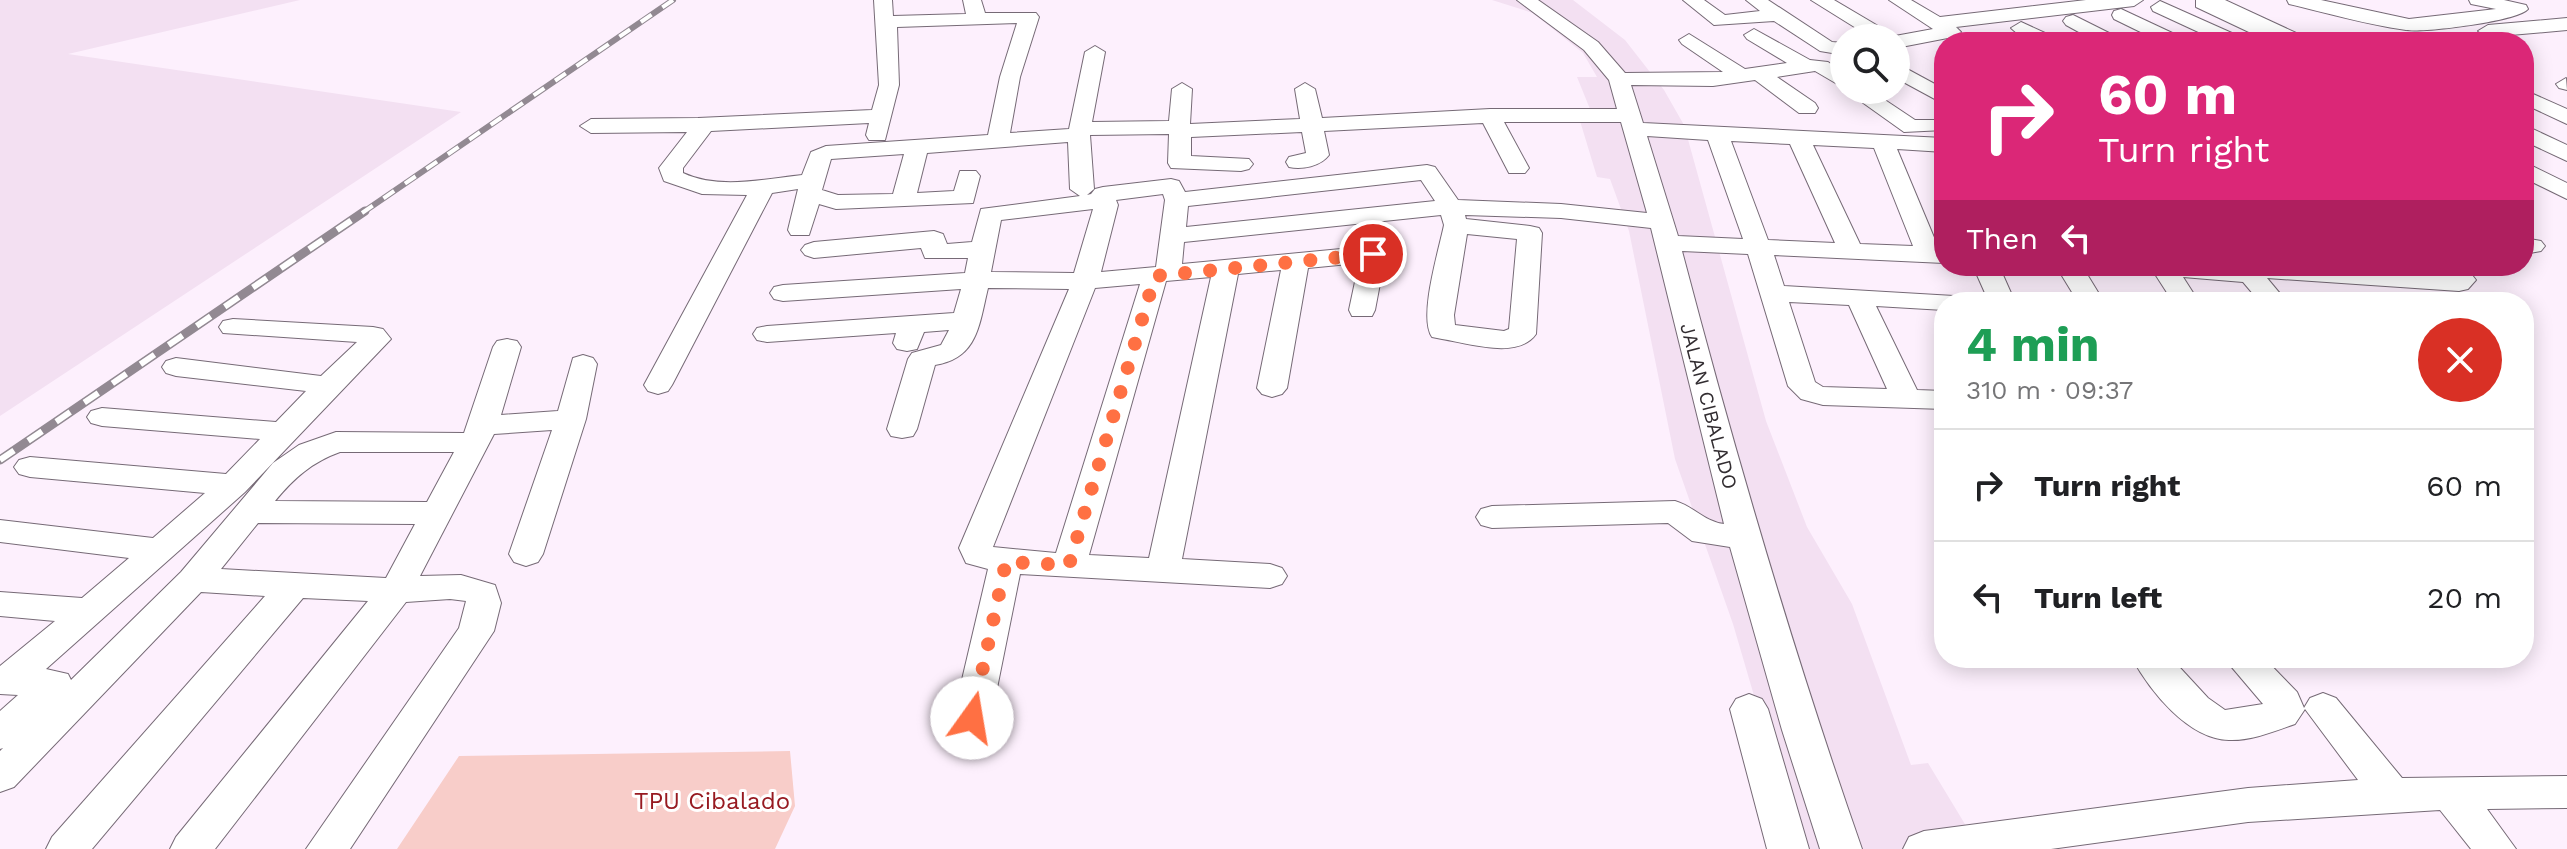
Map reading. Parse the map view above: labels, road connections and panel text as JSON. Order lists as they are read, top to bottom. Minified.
{"streets":{"street":["JALAN CIBALADO"]},"parks":["TPU Cibalado"],"page":{"turn":["60 m","Turn right"],"then":"Then","heading":["4 min","310 m · 09:37"],"list":[{"name":"Turn right","value":"60 m"},{"name":"Turn left","value":"20 m"}]}}
